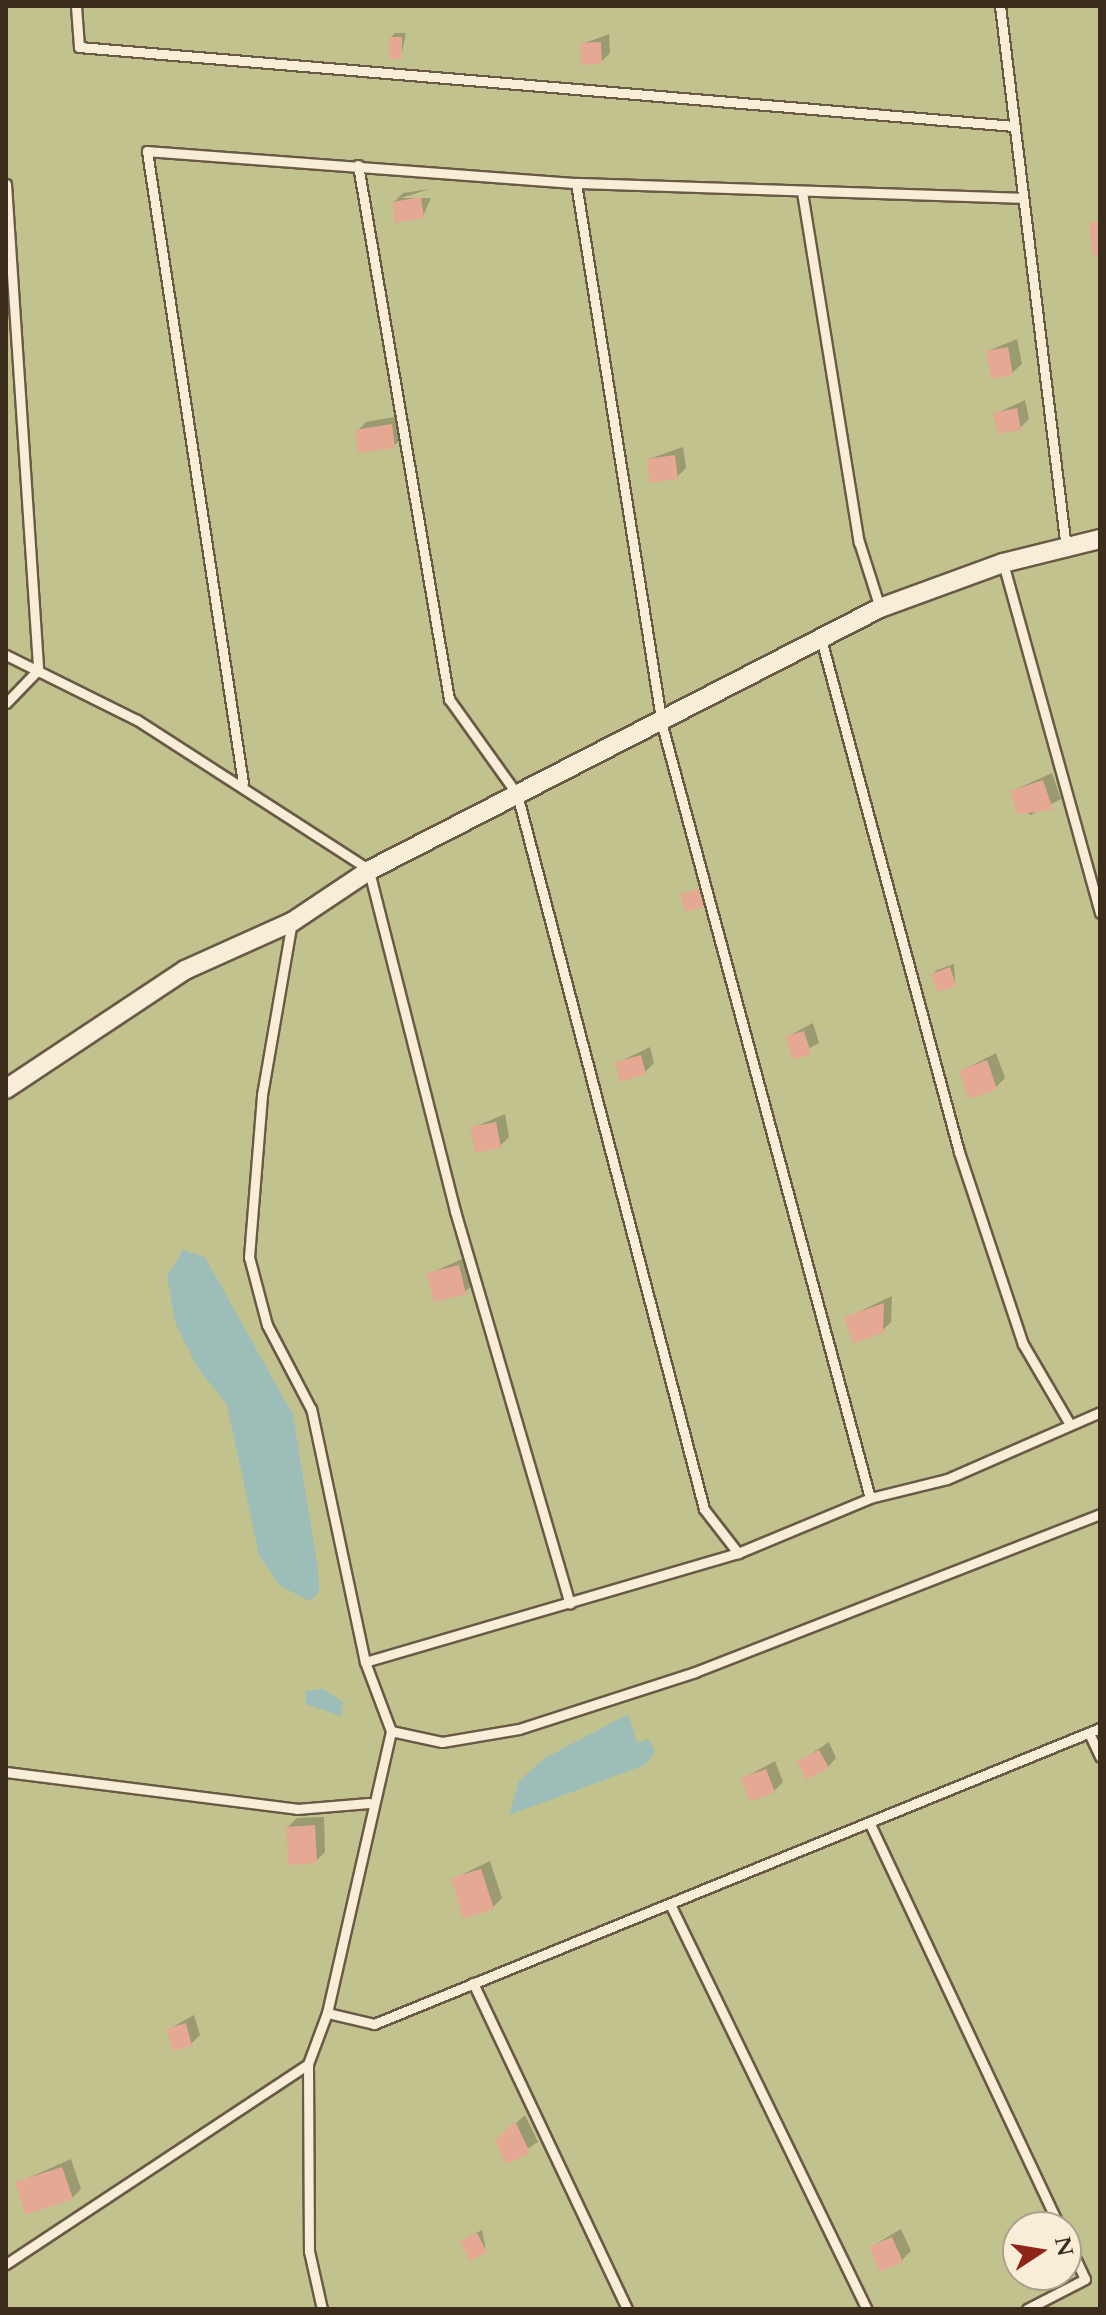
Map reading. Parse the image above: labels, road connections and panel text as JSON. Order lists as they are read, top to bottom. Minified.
{"north":"right"}
